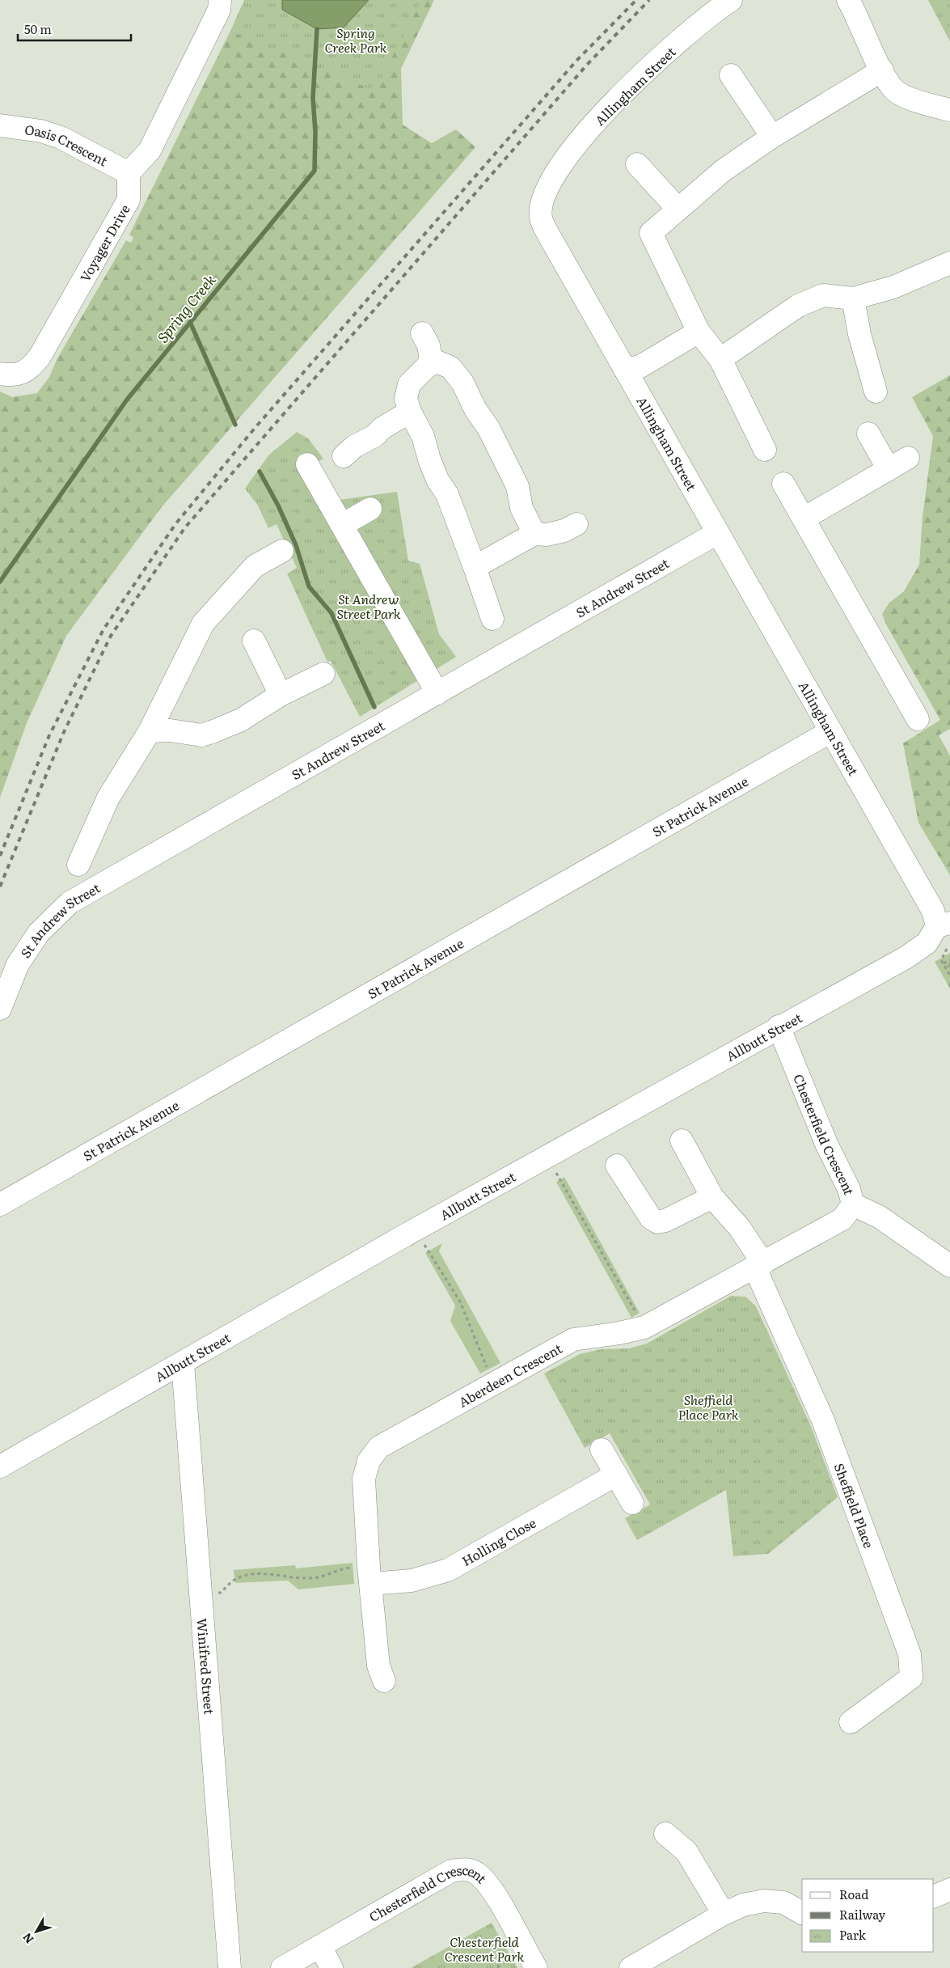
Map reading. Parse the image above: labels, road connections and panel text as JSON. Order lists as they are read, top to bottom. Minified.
{"streets":{"street":["Allingham Street","Oasis Crescent","Voyager Drive","St Andrew Street","St Patrick Avenue","Allbutt Street","Chesterfield Crescent","Aberdeen Crescent","Sheffield Place","Holling Close","Winifred Street"]},"crossings":[["Allingham Street","St Andrew Street"],["Allingham Street","St Patrick Avenue"],["Allingham Street","Allbutt Street"],["Oasis Crescent","Voyager Drive"],["Allbutt Street","Chesterfield Crescent"],["Allbutt Street","Winifred Street"],["Chesterfield Crescent","Aberdeen Crescent"],["Aberdeen Crescent","Sheffield Place"],["Aberdeen Crescent","Holling Close"]],"water":["Spring Creek"],"parks":["Spring Creek Park","St Andrew Street Park","Sheffield Place Park","Chesterfield Crescent Park"],"legend":["Road","Railway","Park"],"scale_bar":"50 m","north":"bottom left"}
